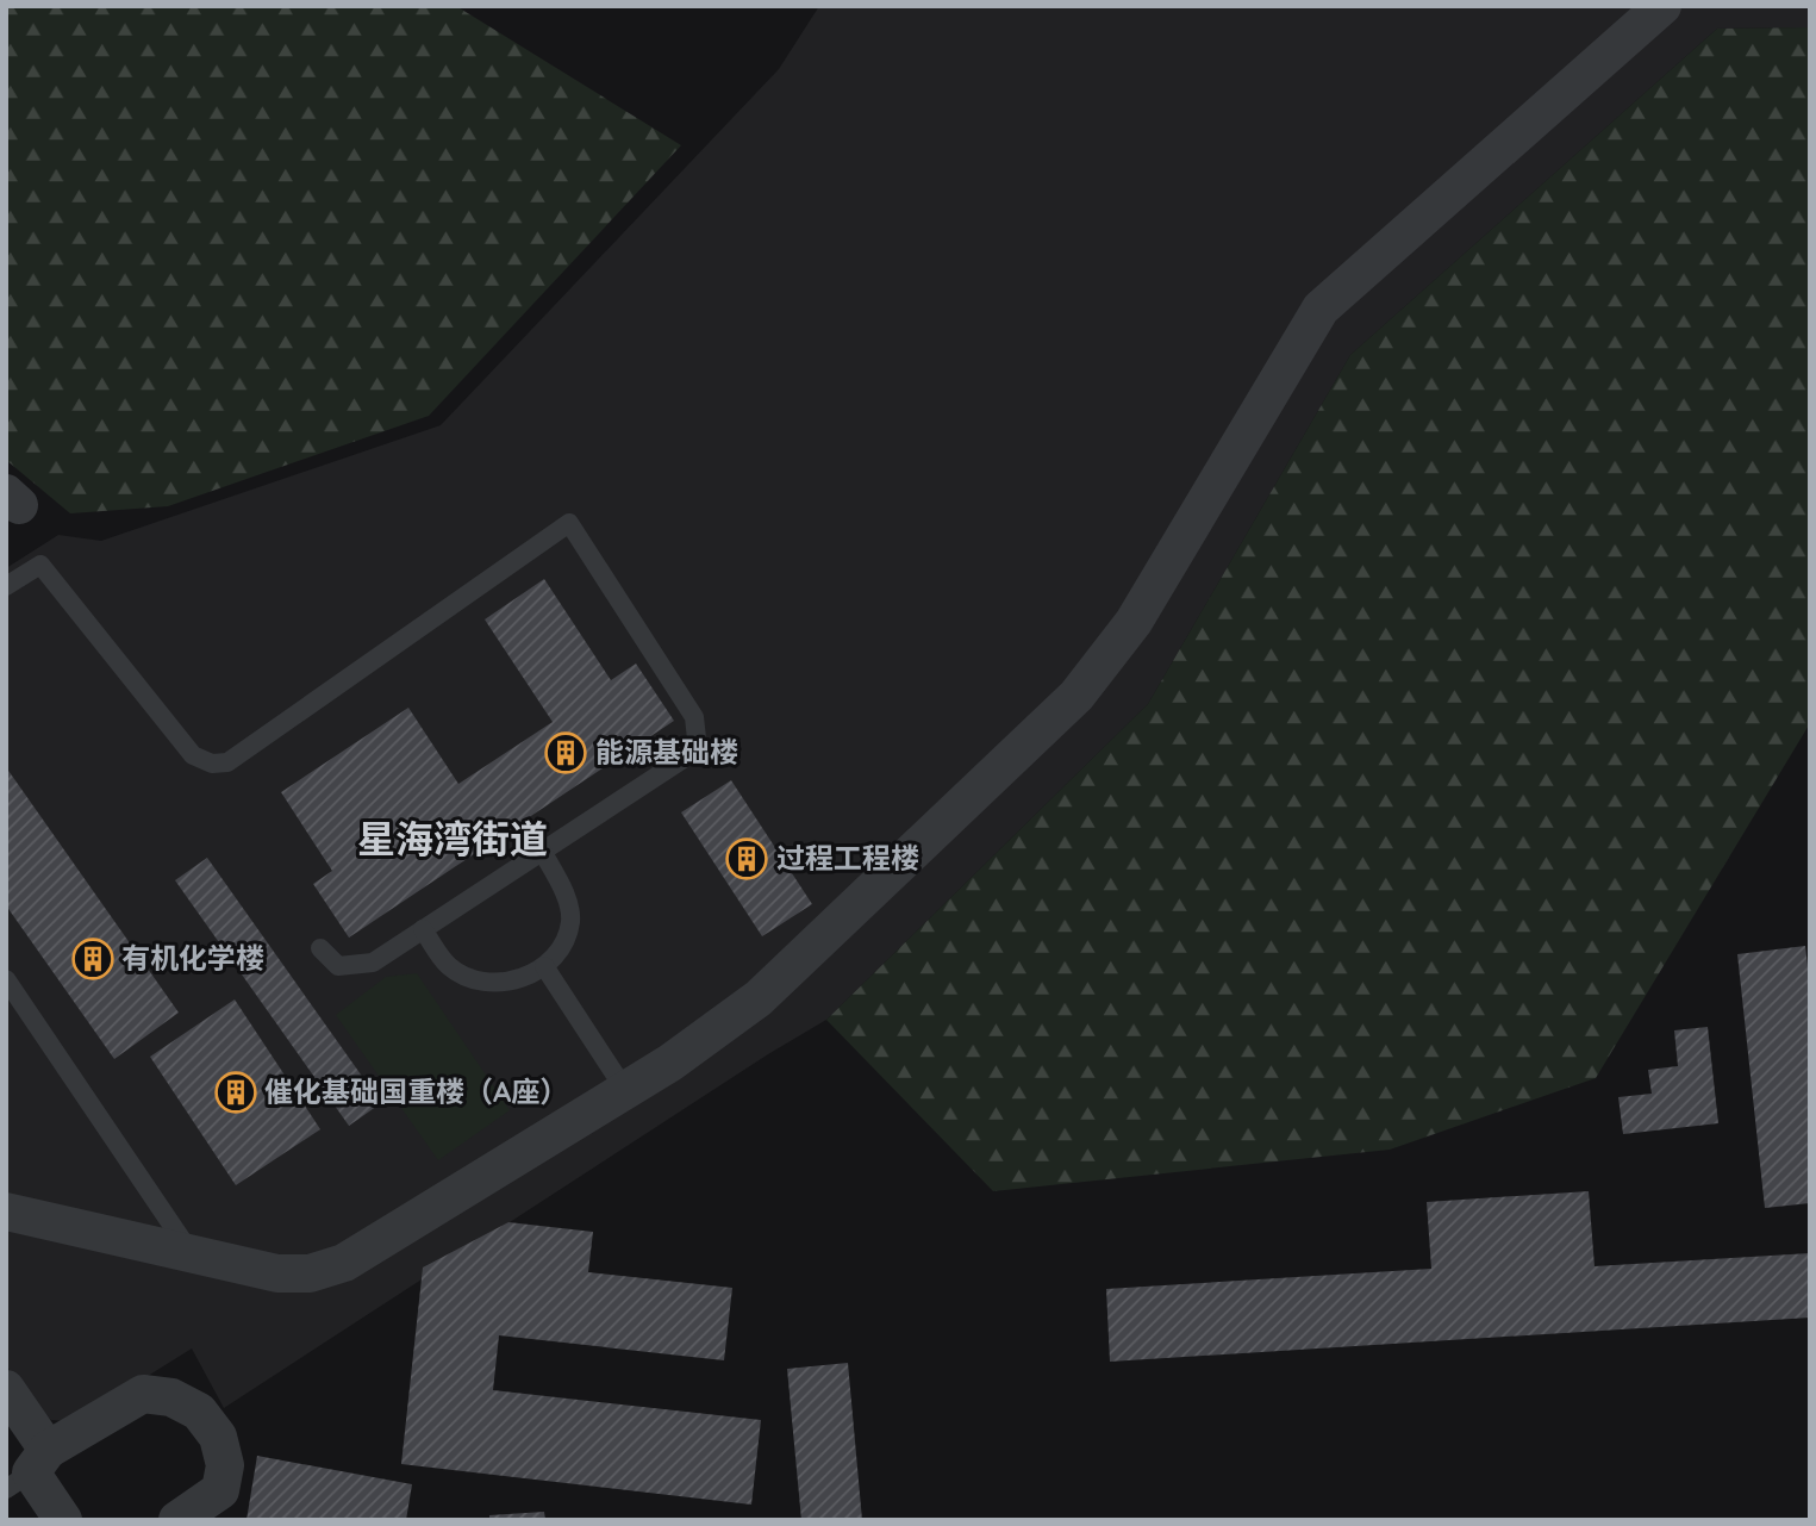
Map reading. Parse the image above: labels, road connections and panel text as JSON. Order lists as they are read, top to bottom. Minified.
{"districts":["星海湾街道"],"places":{"building":["能源基础楼","过程工程楼","有机化学楼","催化基础国重楼（A座）"]}}
